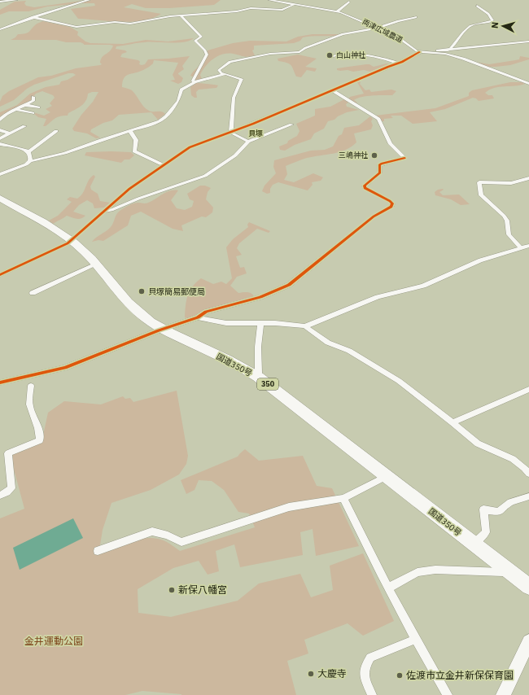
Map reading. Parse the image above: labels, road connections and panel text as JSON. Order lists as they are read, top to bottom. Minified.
{"streets":{"highway":["国道350号","350"],"street":["両津広域農道"]},"districts":["貝塚"],"parks":["金井運動公園"],"places":["白山神社","三嶋神社","貝塚簡易郵便局","新保八幡宮","大慶寺","佐渡市立金井新保保育園"],"north":"left"}
